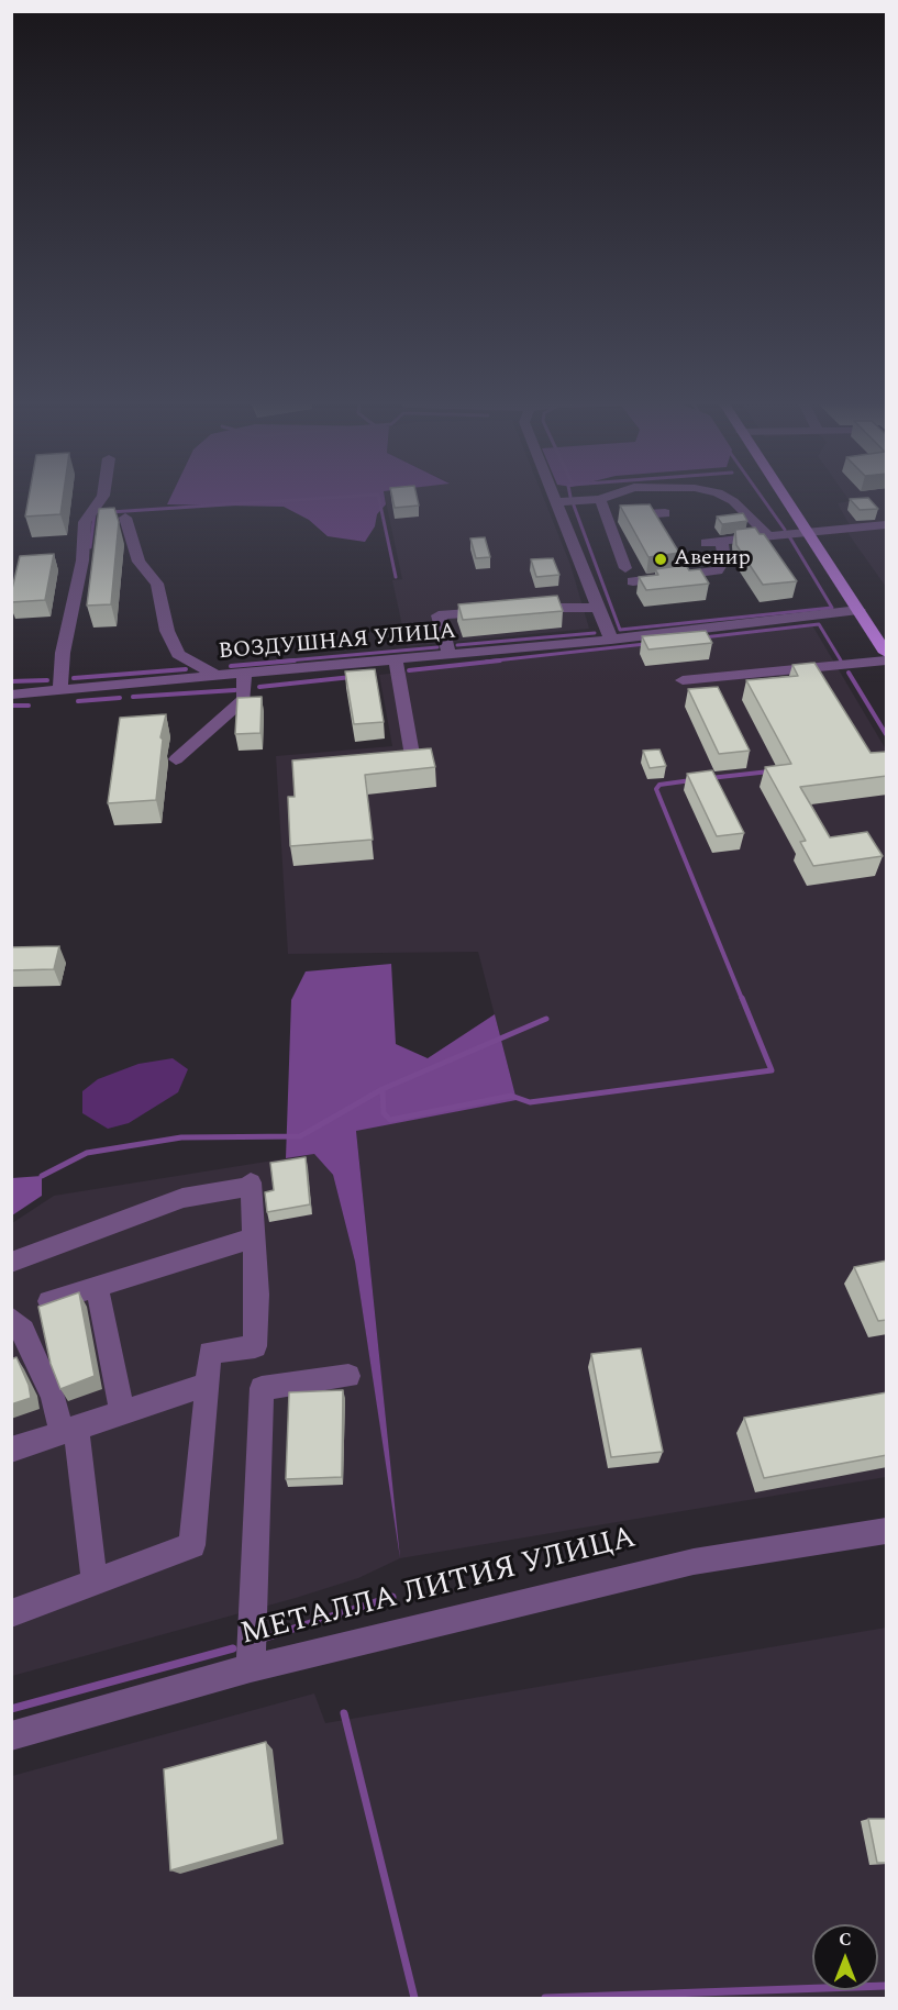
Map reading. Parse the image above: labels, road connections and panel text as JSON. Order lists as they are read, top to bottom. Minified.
{"streets":{"street":["ВОЗДУШНАЯ УЛИЦА","МЕТАЛЛА ЛИТИЯ УЛИЦА"]},"places":["Авенир"],"north":"top"}
